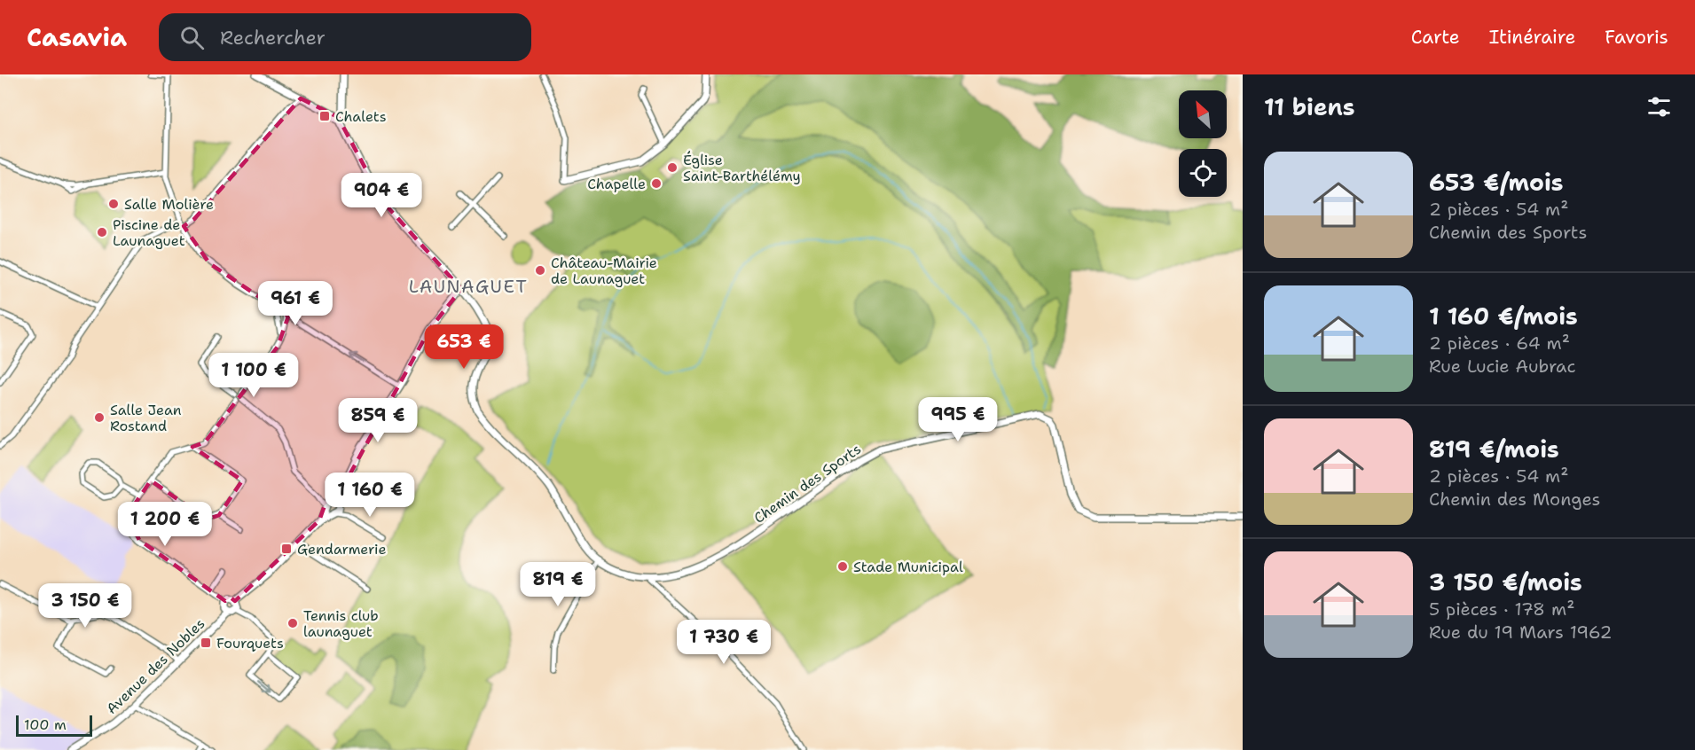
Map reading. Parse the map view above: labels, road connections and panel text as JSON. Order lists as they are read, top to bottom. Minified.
{"streets":{"street":["Chemin des Sports","Avenue des Nobles"]},"districts":["LAUNAGUET"],"places":{"transit":["Chalets","Gendarmerie","Fourquets"],"other":["Église Saint-Barthélémy","Chapelle","Salle Molière","Piscine de Launaguet","Château-Mairie de Launaguet","Salle Jean Rostand","Stade Municipal","Tennis club launaguet"]},"scale_bar":"100 m","north":"top left","page":{"header":"Casavia","search":"Rechercher","nav":["Carte","Itinéraire","Favoris"],"heading":"11 biens","list":[{"name":"653 €/mois","note":"2 pièces · 54 m² · Chemin des Sports"},{"name":"1 160 €/mois","note":"2 pièces · 64 m² · Rue Lucie Aubrac"},{"name":"819 €/mois","note":"2 pièces · 54 m² · Chemin des Monges"},{"name":"3 150 €/mois","note":"5 pièces · 178 m² · Rue du 19 Mars 1962"}],"price":["904 €","961 €","653 €","1 100 €","995 €","859 €","1 160 €","1 200 €","819 €","3 150 €","1 730 €"],"scale":"100 m"}}
